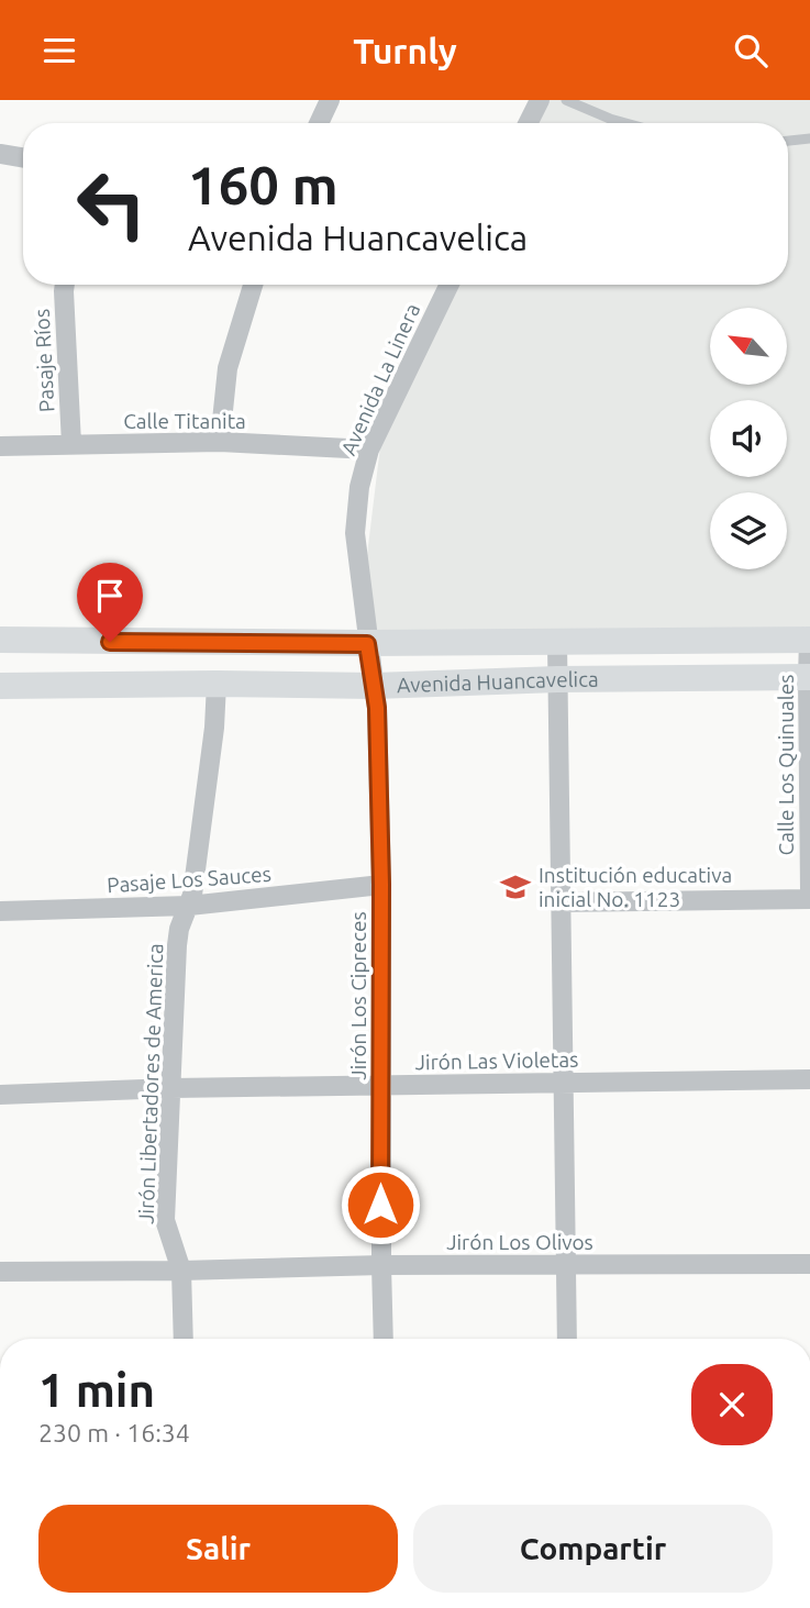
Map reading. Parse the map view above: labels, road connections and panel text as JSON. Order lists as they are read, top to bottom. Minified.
{"streets":{"main road":["Avenida Huancavelica"],"street":["Pasaje Ríos","Avenida La Linera","Calle Titanita","Calle Los Quinuales","Pasaje Los Sauces","Jirón Los Cipreces","Jirón Las Violetas","Jirón Libertadores de America","Jirón Los Olivos"]},"crossings":[["Pasaje Ríos","Calle Titanita"],["Avenida La Linera","Calle Titanita"],["Avenida La Linera","Avenida Huancavelica"],["Avenida La Linera","Jirón Los Cipreces"],["Avenida Huancavelica","Calle Los Quinuales"],["Avenida Huancavelica","Jirón Los Cipreces"],["Avenida Huancavelica","Jirón Libertadores de America"],["Pasaje Los Sauces","Jirón Los Cipreces"],["Pasaje Los Sauces","Jirón Libertadores de America"],["Jirón Los Cipreces","Jirón Las Violetas"],["Jirón Los Cipreces","Jirón Los Olivos"],["Jirón Las Violetas","Jirón Libertadores de America"],["Jirón Libertadores de America","Jirón Los Olivos"]],"places":{"school or university":["Institución educativa inicial No. 1123"]},"north":"top left","page":{"header":"Turnly","turn":["160 m","Avenida Huancavelica"],"heading":["1 min","230 m · 16:34"],"buttons":["Salir","Compartir"]}}
